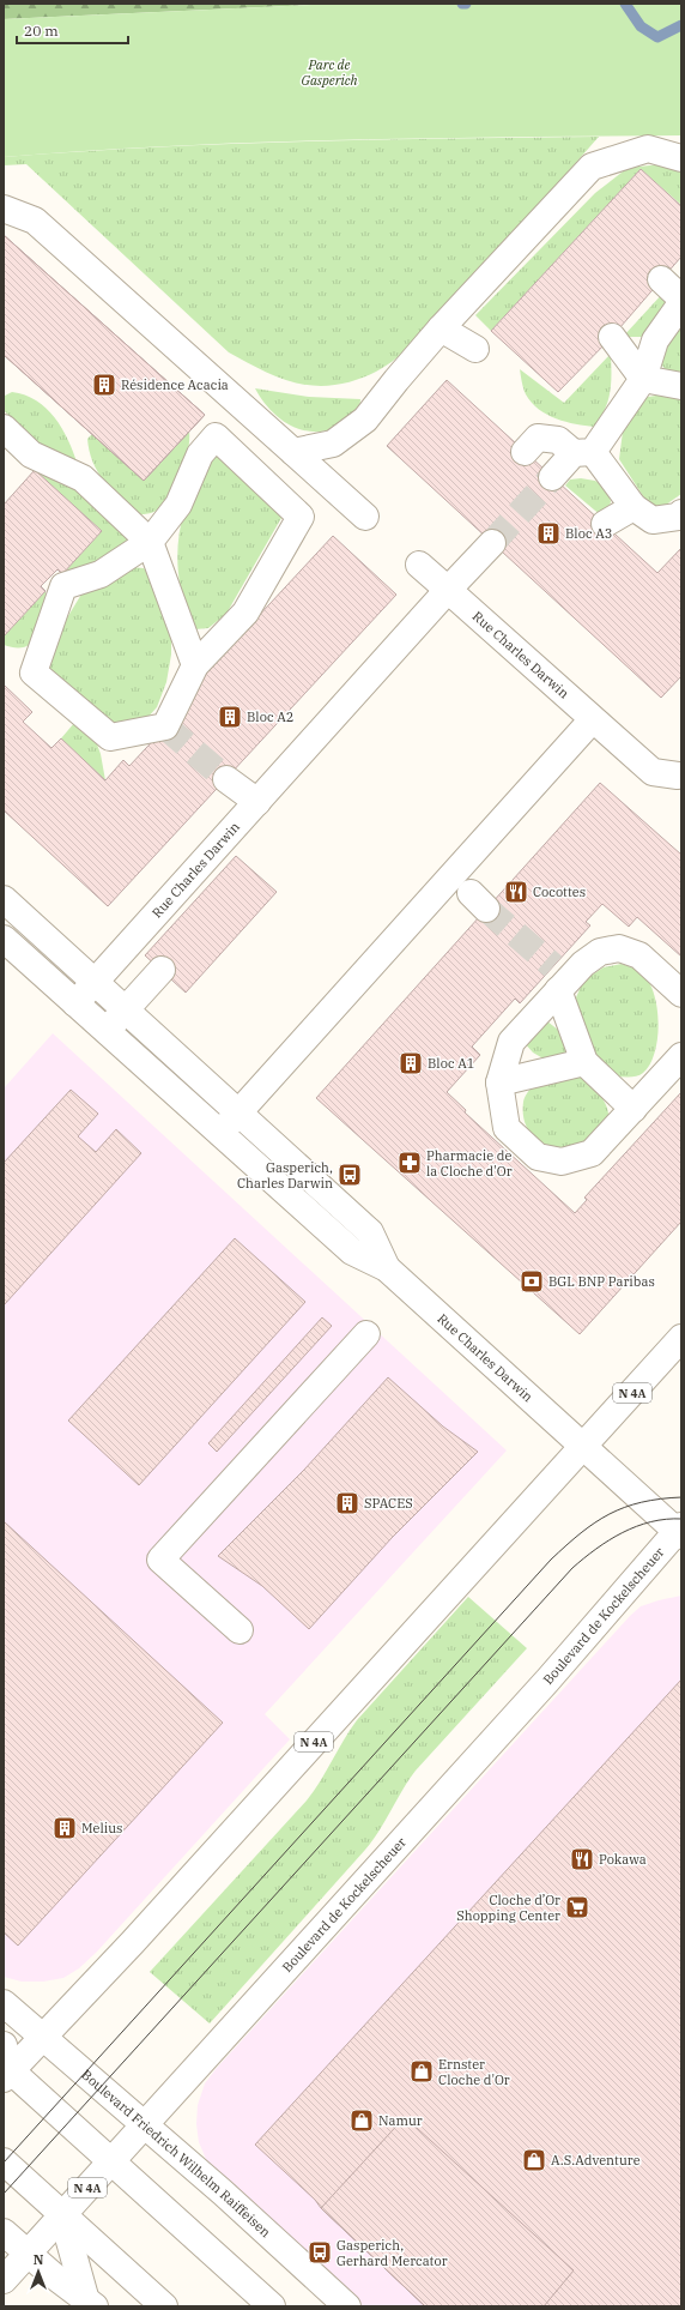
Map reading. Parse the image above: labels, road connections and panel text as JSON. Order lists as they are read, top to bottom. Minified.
{"streets":{"street":["Rue Charles Darwin","N 4A","Boulevard de Kockelscheuer","Boulevard Friedrich Wilhelm Raiffeisen"]},"crossings":[["Rue Charles Darwin","N 4A"],["Rue Charles Darwin","Boulevard de Kockelscheuer"],["N 4A","Boulevard Friedrich Wilhelm Raiffeisen"],["Boulevard de Kockelscheuer","Boulevard Friedrich Wilhelm Raiffeisen"]],"parks":["Parc de Gasperich"],"places":{"building":["Résidence Acacia","Bloc A3","Bloc A2","Bloc A1","SPACES","Melius"],"restaurant":["Cocottes","Pokawa"],"pharmacy":["Pharmacie de la Cloche d'Or"],"bus stop":["Gasperich, Charles Darwin","Gasperich, Gerhard Mercator"],"bank":["BGL BNP Paribas"],"supermarket":["Cloche d’Or Shopping Center"],"shop":["Ernster Cloche d'Or","Namur","A.S.Adventure"]},"scale_bar":"20 m","north":"top"}
